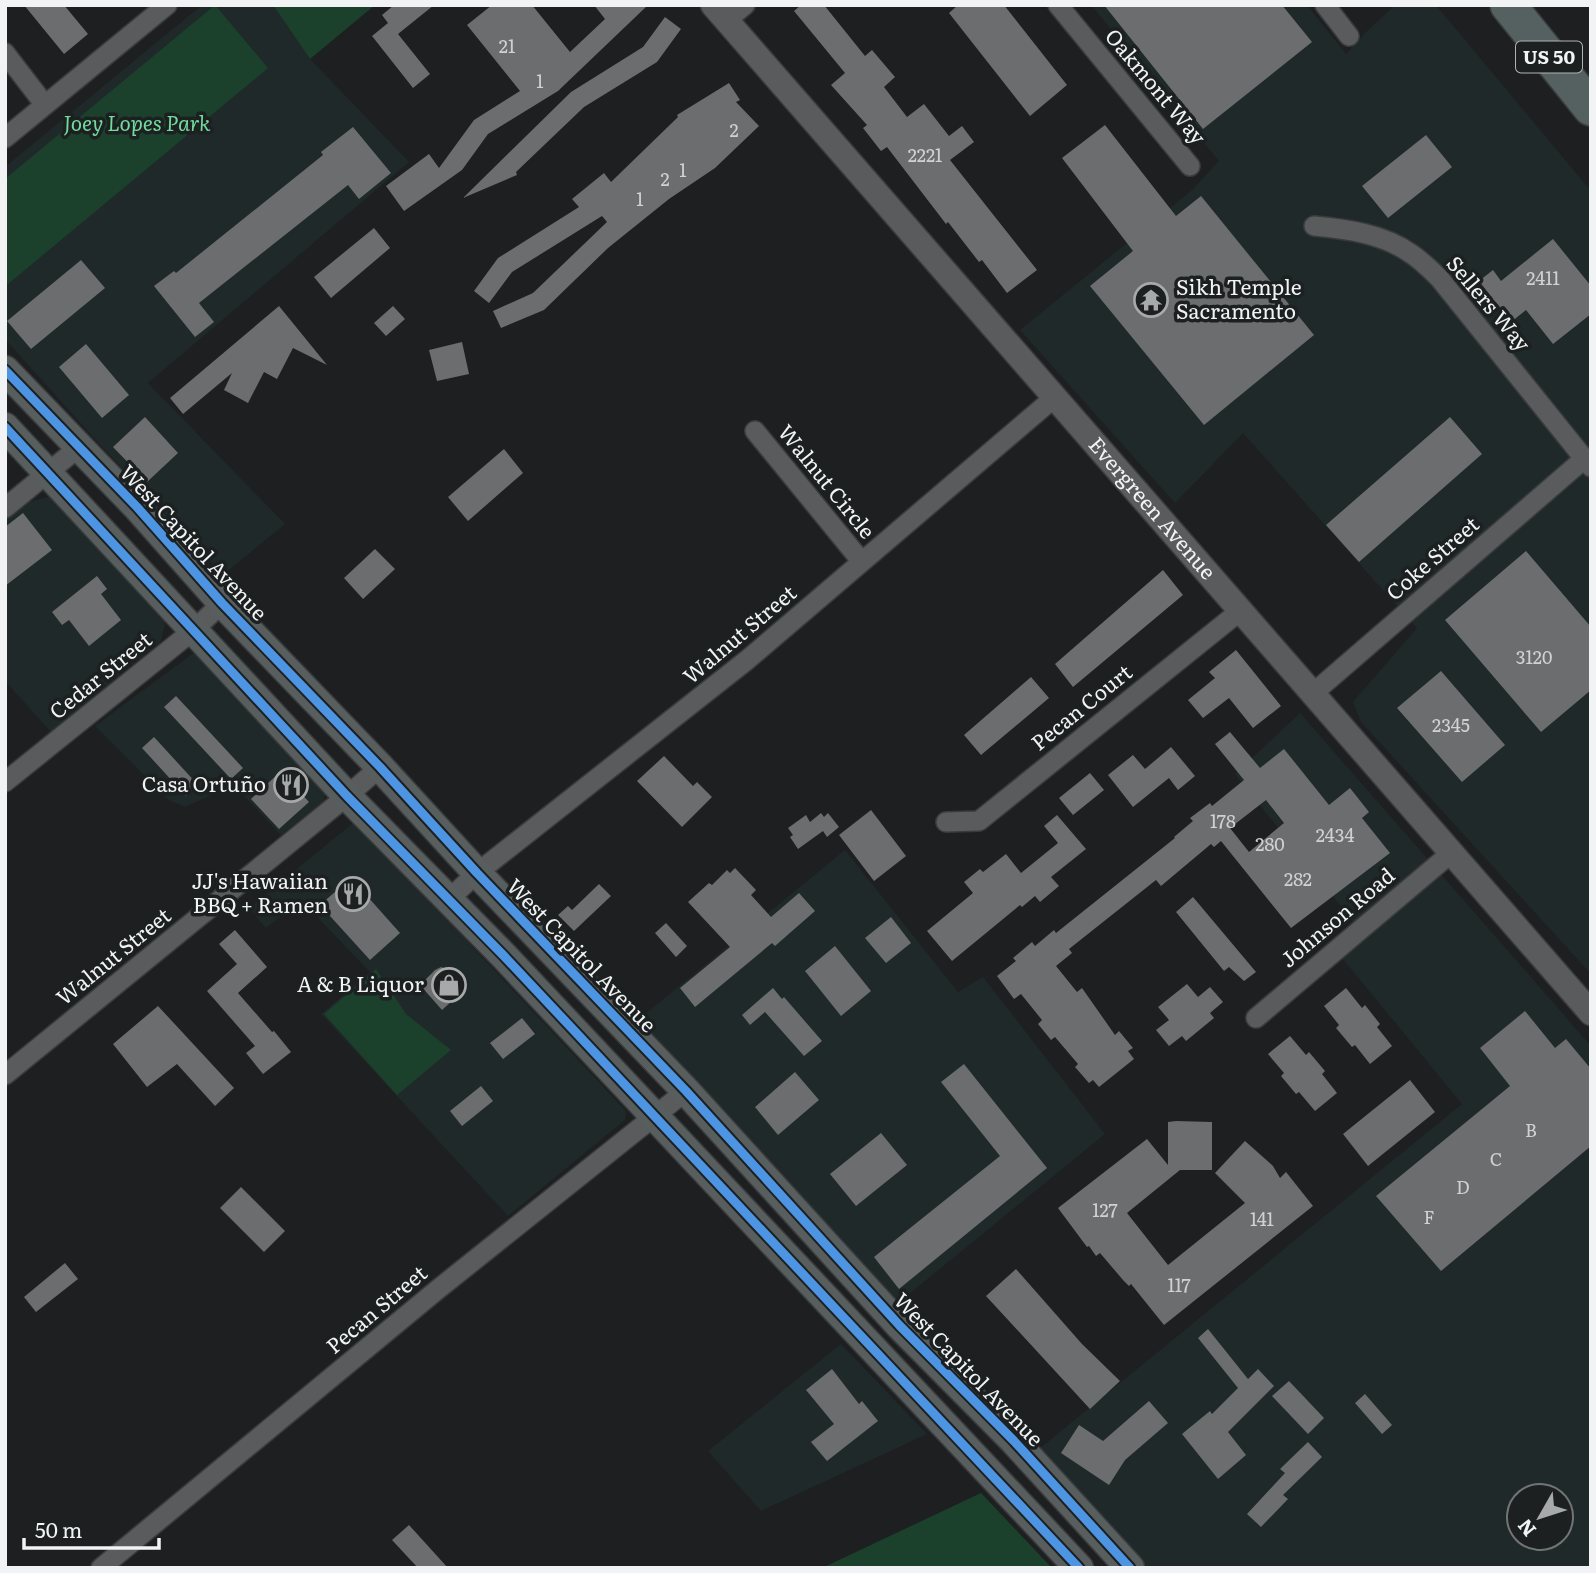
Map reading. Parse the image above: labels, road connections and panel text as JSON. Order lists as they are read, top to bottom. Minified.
{"streets":{"highway":["US 50"],"main road":["West Capitol Avenue"],"street":["Oakmont Way","Sellers Way","Walnut Circle","Evergreen Avenue","Coke Street","Walnut Street","Cedar Street","Pecan Court","Johnson Road","Pecan Street"]},"crossings":[["Sellers Way","Coke Street"],["Walnut Circle","Walnut Street"],["Evergreen Avenue","Coke Street"],["Evergreen Avenue","Walnut Street"],["Evergreen Avenue","Pecan Court"],["Evergreen Avenue","Johnson Road"],["West Capitol Avenue","Walnut Street"],["West Capitol Avenue","Cedar Street"],["West Capitol Avenue","Pecan Street"]],"parks":["Joey Lopes Park"],"places":{"temple":["Sikh Temple Sacramento"],"restaurant":["Casa Ortuño","JJ's Hawaiian BBQ + Ramen"],"shop":["A & B Liquor"]},"house_numbers":["21","1","2","2221","1","2","1","2411","3120","2345","178","2434","280","282","B","C","D","127","F","141","117"],"scale_bar":"50 m","north":"bottom left"}
